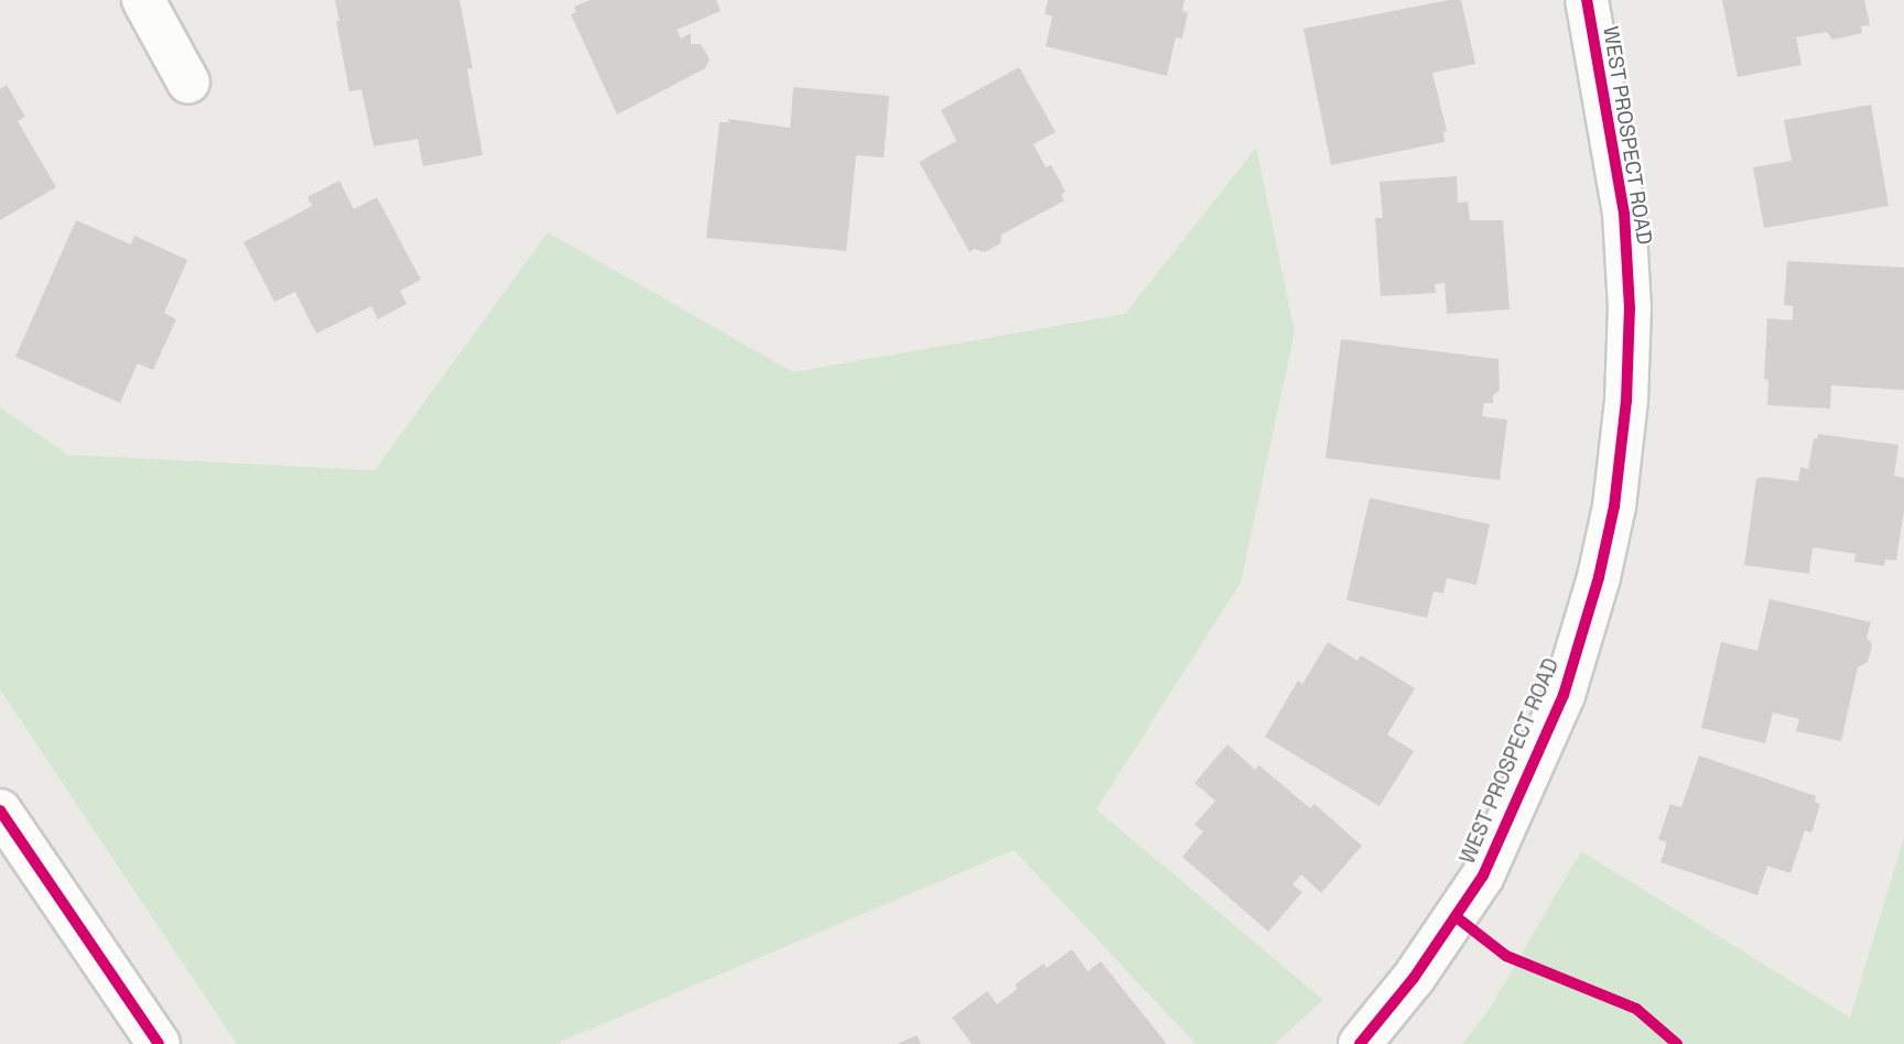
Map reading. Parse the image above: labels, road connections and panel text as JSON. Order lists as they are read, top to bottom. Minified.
{"streets":{"street":["WEST PROSPECT ROAD"]}}
